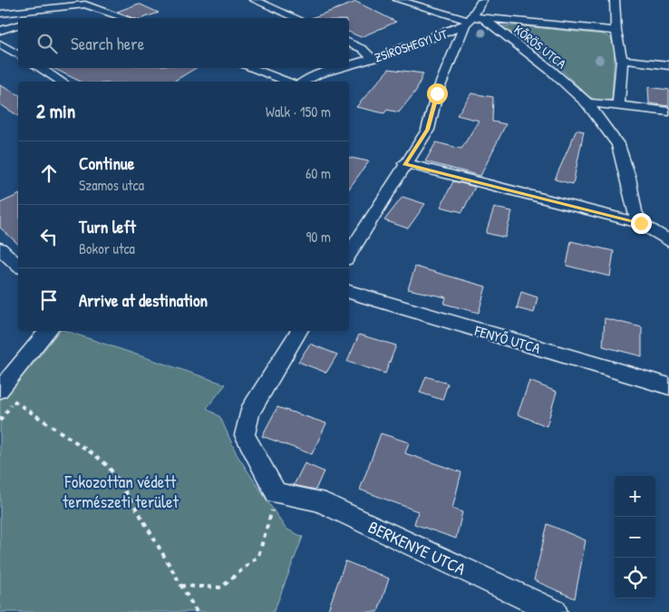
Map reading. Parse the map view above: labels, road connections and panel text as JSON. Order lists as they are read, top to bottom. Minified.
{"streets":{"street":["ZSÍROSHEGYI ÚT","KŐRÖS UTCA","FENYŐ UTCA","BERKENYE UTCA"]},"crossings":[["ZSÍROSHEGYI ÚT","KŐRÖS UTCA"]],"parks":["Fokozottan védett természeti terület"],"page":{"search":"Search here","heading":["2 min","Walk · 150 m"],"list":[["Continue","Szamos utca","60 m"],["Turn left","Bokor utca","90 m"],"Arrive at destination"],"map_buttons":["+","−"]}}
